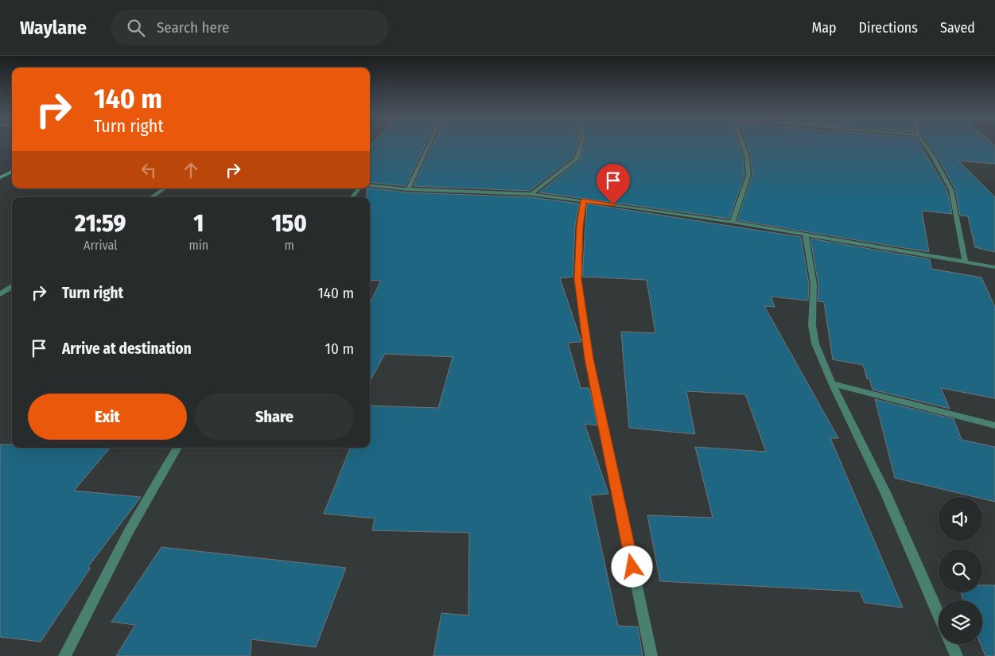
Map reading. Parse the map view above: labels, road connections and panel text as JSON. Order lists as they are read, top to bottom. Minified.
{"page":{"header":"Waylane","search":"Search here","nav":["Map","Directions","Saved"],"turn":["140 m","Turn right"],"eta":["21:59","Arrival","1","min","150","m"],"list":[{"name":"Turn right","value":"140 m"},{"name":"Arrive at destination","value":"10 m"}],"buttons":["Exit","Share"]}}
